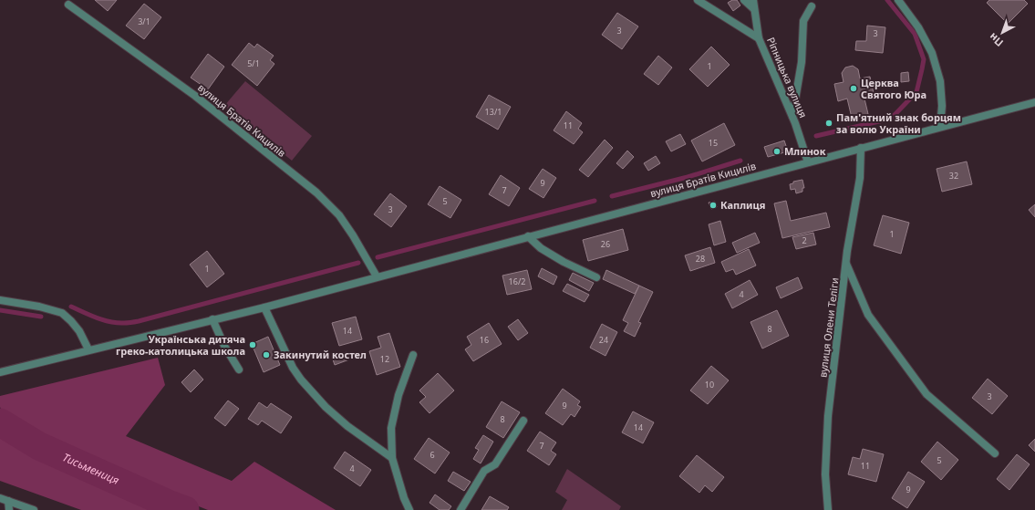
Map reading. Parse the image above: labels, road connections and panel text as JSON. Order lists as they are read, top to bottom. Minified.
{"streets":{"street":["Ріпницька вулиця","вулиця Братів Кицилів","вулиця Олени Теліги"]},"crossings":[["Ріпницька вулиця","вулиця Братів Кицилів"],["вулиця Братів Кицилів","вулиця Олени Теліги"]],"water":["Тисьмениця"],"places":["Церква Святого Юра","Пам'ятний знак борцям за волю України","Млинок","Каплиця","Українська дитяча греко-католицька школа","Закинутий костел"],"house_numbers":["3/1","3","3","5/1","1","13/1","11","15","32","9","7","5","3","1","2","26","28","1","16/2","4","8","14","16","24","12","10","3","9","8","14","7","6","5","11","4","9"],"north":"bottom left"}
